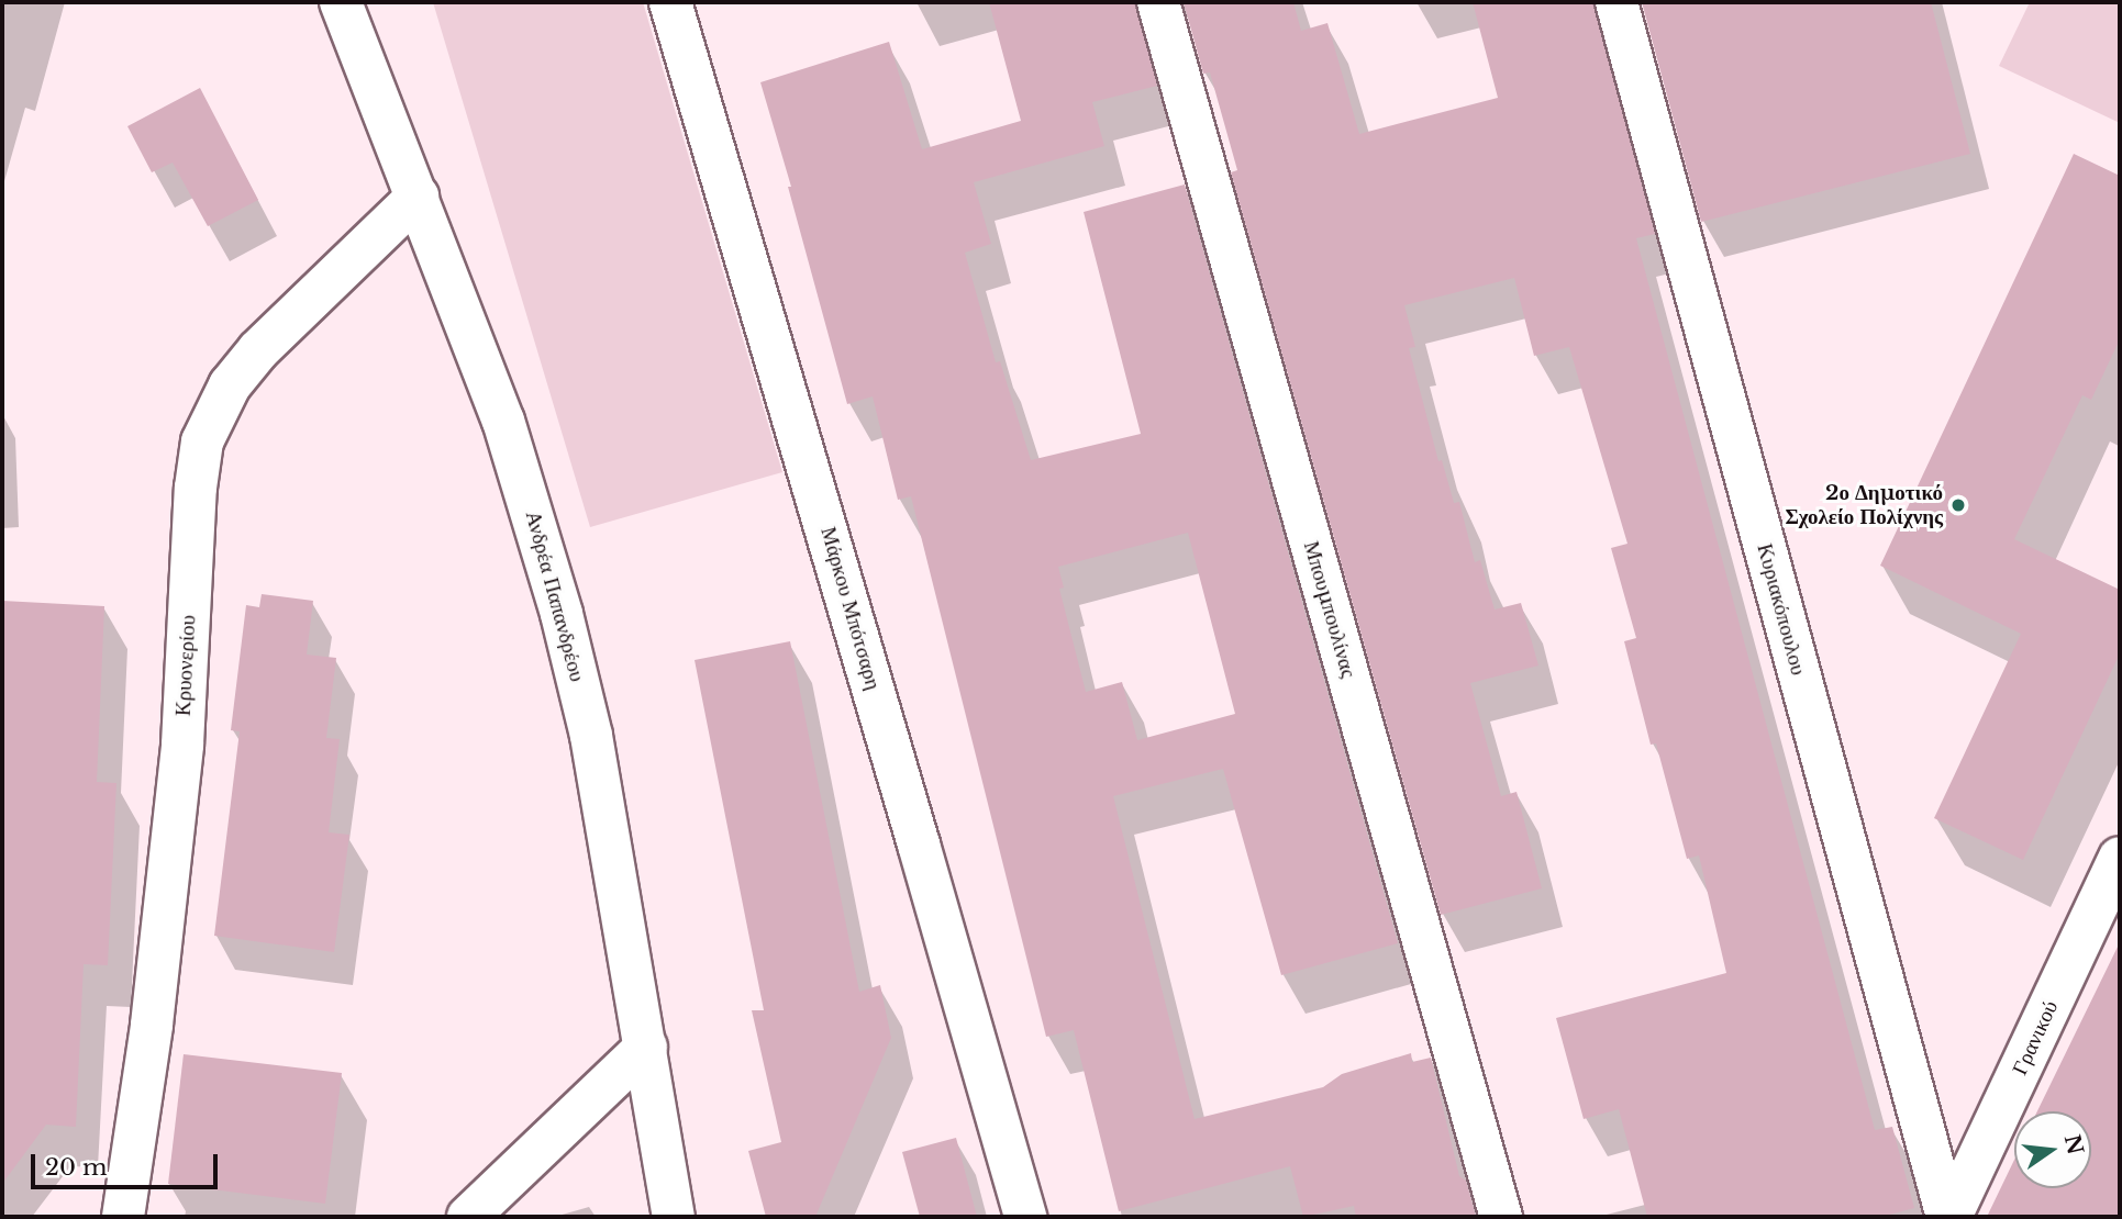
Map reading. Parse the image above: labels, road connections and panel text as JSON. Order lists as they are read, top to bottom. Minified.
{"streets":{"street":["Ανδρέα Παπανδρέου","Μάρκου Μπότσαρη","Μπουμπουλίνας","Κυριακόπουλου","Κρυονερίου","Γρανικού"]},"crossings":[["Ανδρέα Παπανδρέου","Κρυονερίου"],["Κυριακόπουλου","Γρανικού"]],"places":["2ο Δημοτικό Σχολείο Πολίχνης"],"scale_bar":"20 m","north":"right"}
